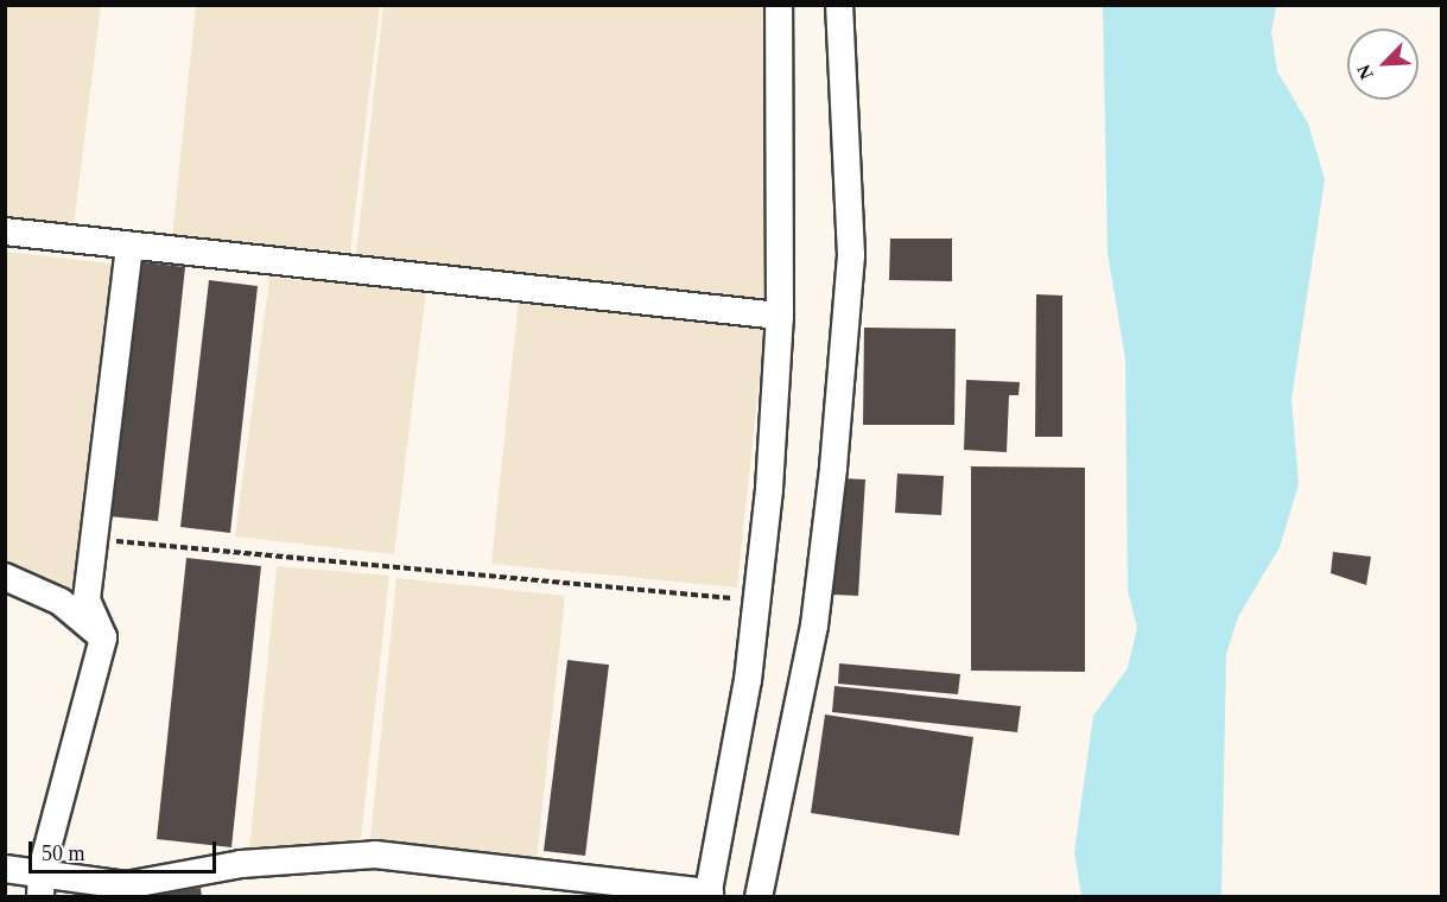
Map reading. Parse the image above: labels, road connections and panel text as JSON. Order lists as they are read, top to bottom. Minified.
{"scale_bar":"50 m","north":"bottom left"}
